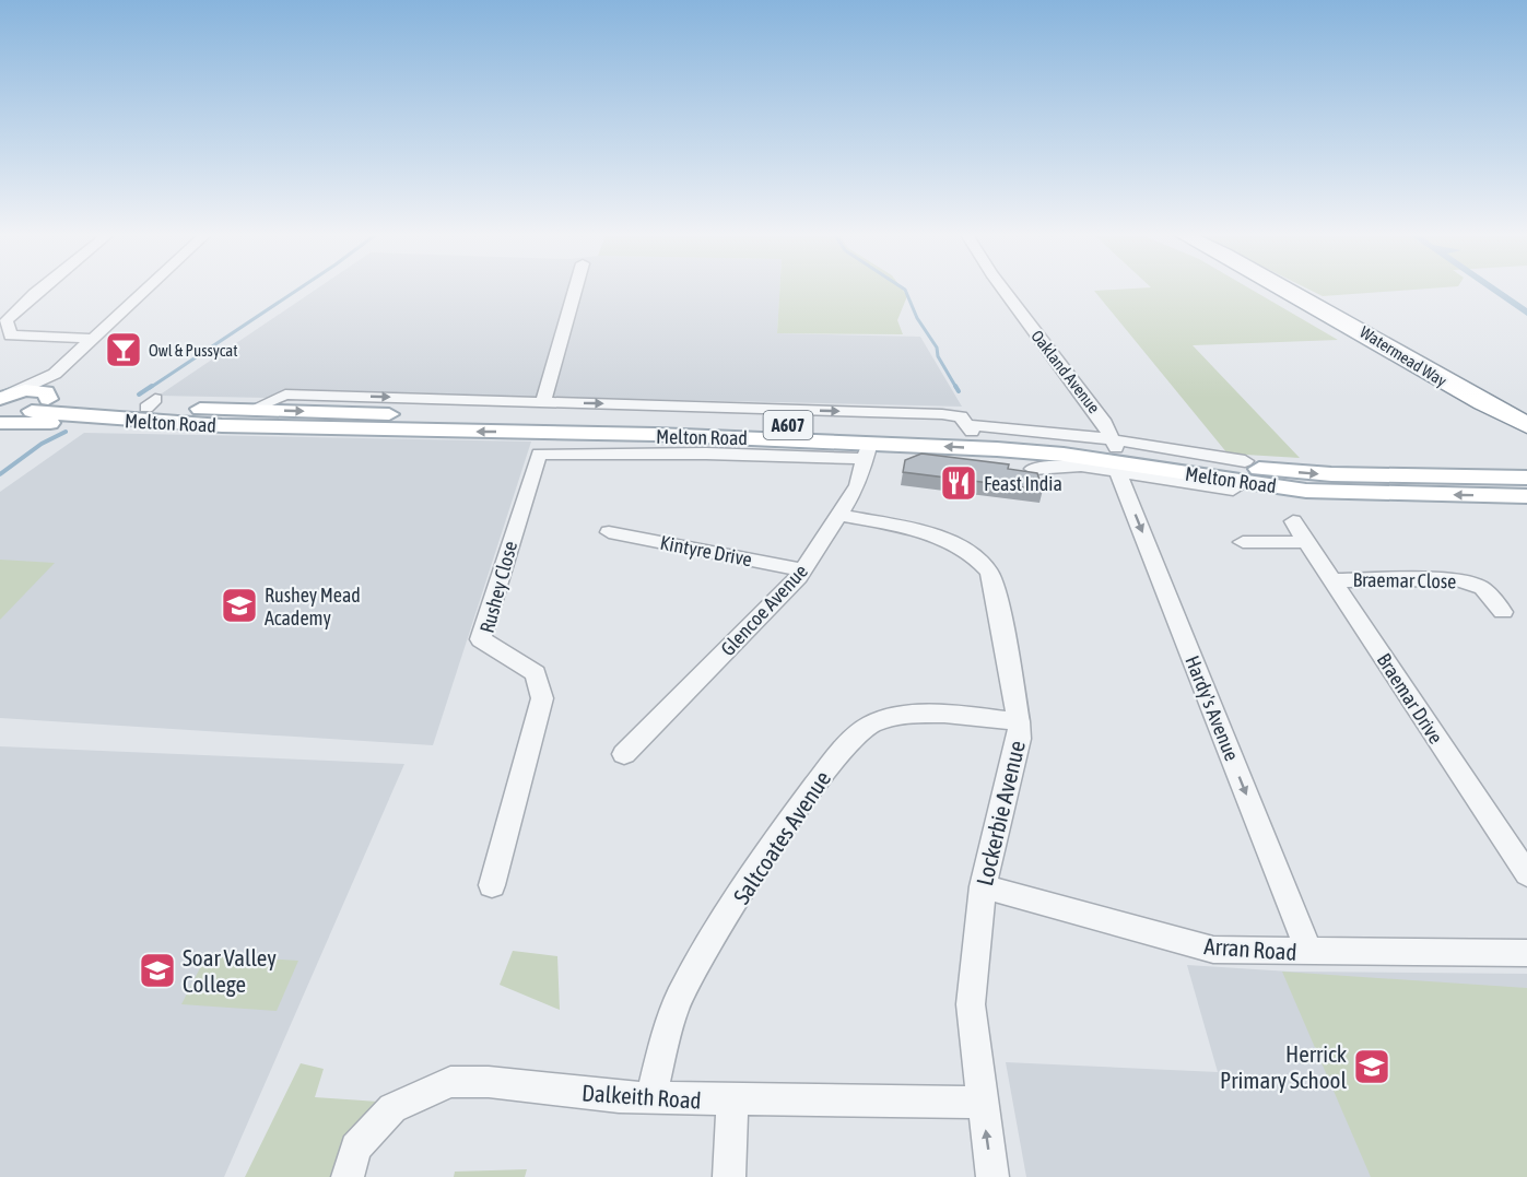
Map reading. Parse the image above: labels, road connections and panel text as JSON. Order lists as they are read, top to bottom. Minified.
{"streets":{"highway":["Watermead Way"],"main road":["Melton Road","A607"],"street":["Oakland Avenue","Kintyre Drive","Braemar Close","Rushey Close","Glencoe Avenue","Braemar Drive","Hardy's Avenue","Lockerbie Avenue","Saltcoates Avenue","Arran Road","Dalkeith Road"]},"crossings":[["Oakland Avenue","Melton Road"],["Oakland Avenue","Hardy's Avenue"],["Melton Road","A607"],["Melton Road","Rushey Close"],["Melton Road","Glencoe Avenue"],["Melton Road","Hardy's Avenue"],["Kintyre Drive","Glencoe Avenue"],["Braemar Close","Braemar Drive"],["Rushey Close","Glencoe Avenue"],["Glencoe Avenue","Lockerbie Avenue"],["Hardy's Avenue","Arran Road"],["Lockerbie Avenue","Saltcoates Avenue"],["Lockerbie Avenue","Arran Road"],["Lockerbie Avenue","Dalkeith Road"],["Saltcoates Avenue","Dalkeith Road"]],"one_way":["Hardy's Avenue"],"places":{"bar":["Owl & Pussycat"],"restaurant":["Feast India"],"school or university":["Rushey Mead Academy","Soar Valley College","Herrick Primary School"]}}
